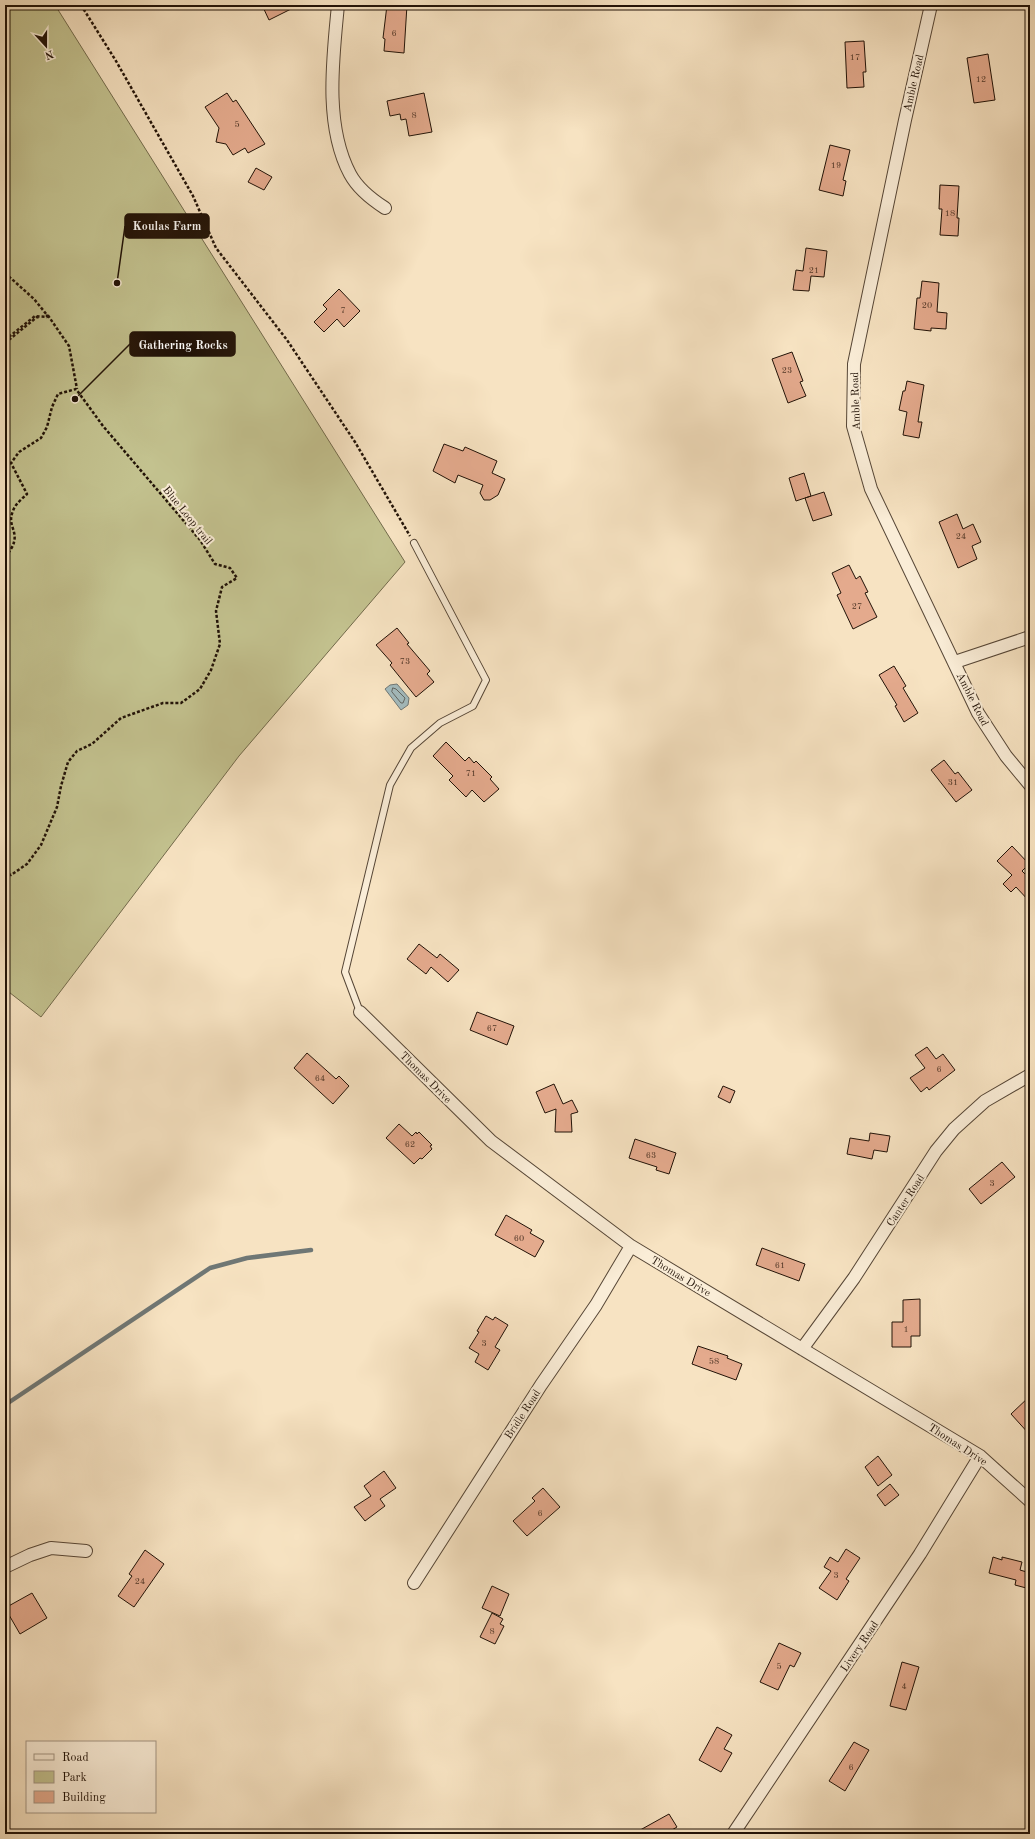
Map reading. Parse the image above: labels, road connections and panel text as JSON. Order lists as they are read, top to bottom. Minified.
{"streets":{"street":["Amble Road","Thomas Drive","Canter Road","Bridle Road","Livery Road"],"path":["Blue Loop trail"]},"crossings":[["Thomas Drive","Canter Road"],["Thomas Drive","Bridle Road"],["Thomas Drive","Livery Road"]],"places":["Koulas Farm","Gathering Rocks"],"house_numbers":["6","17","12","8","5","19","18","21","20","7","23","24","27","73","71","31","67","6","64","62","63","3","60","61","1","3","58","6","3","24","8","5","4","6"],"legend":["Road","Park","Building"],"north":"bottom"}
